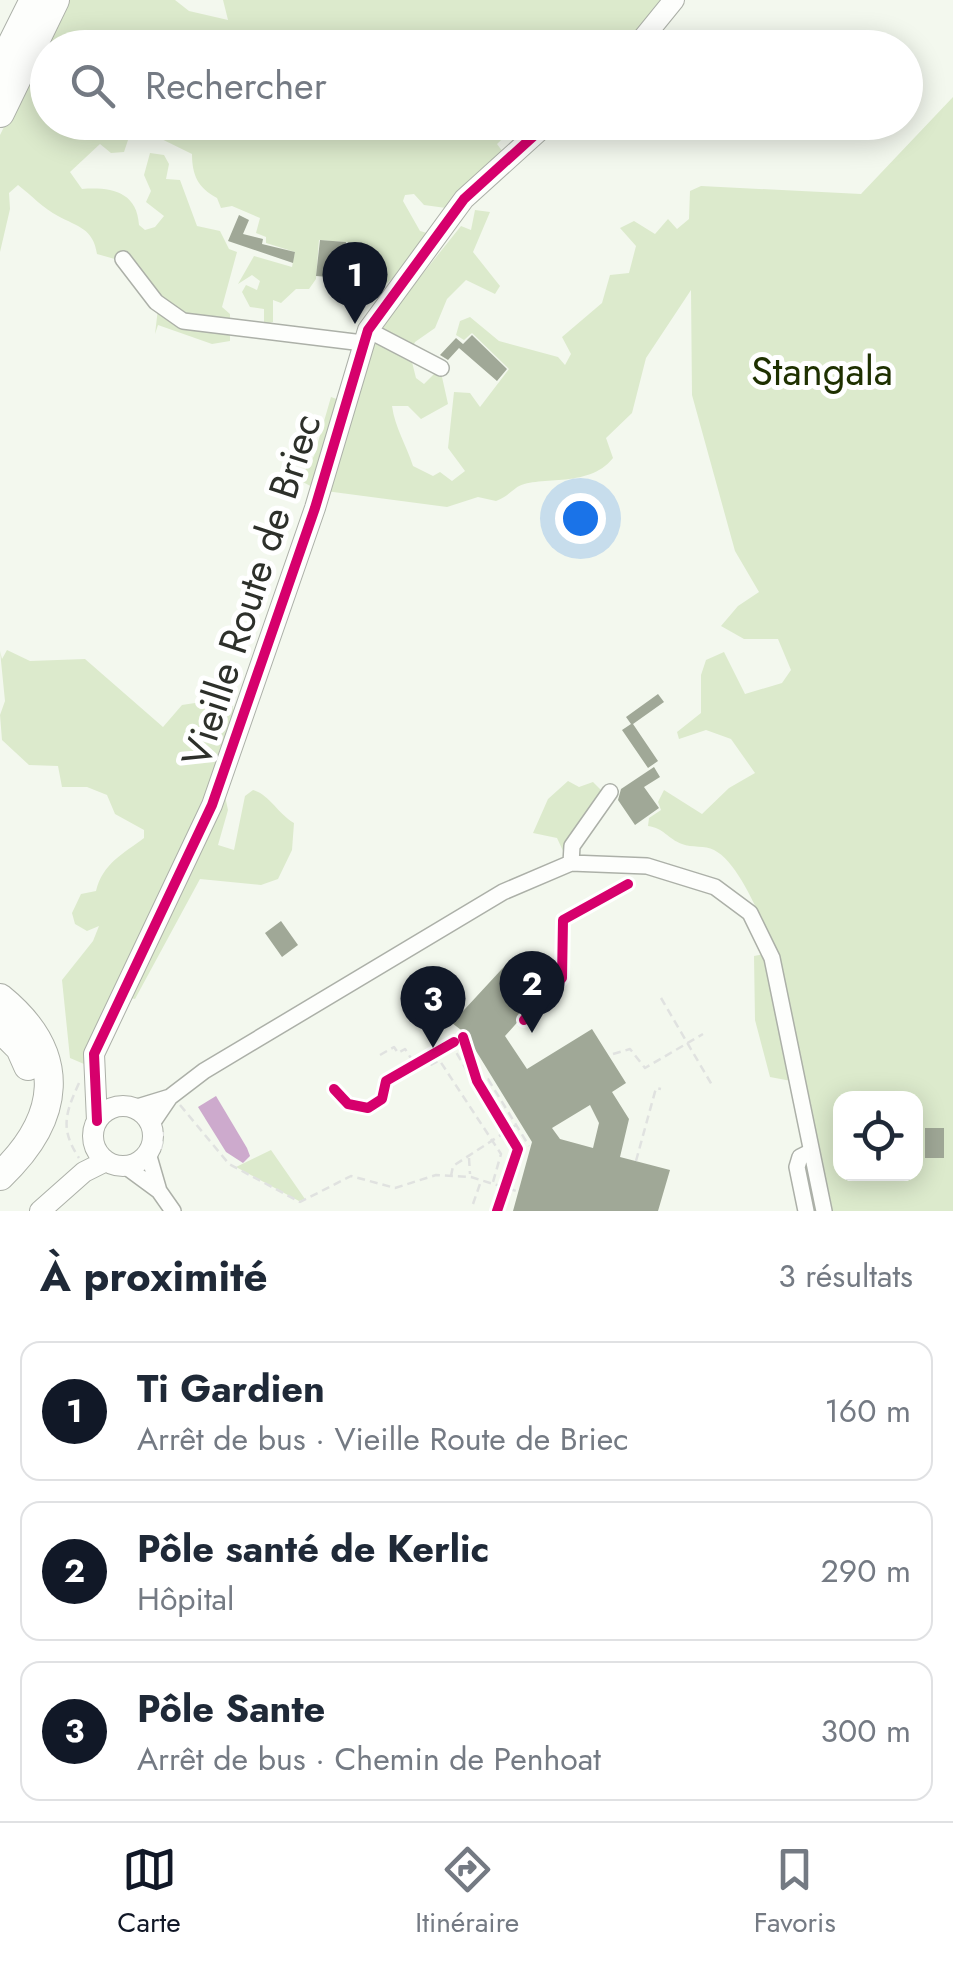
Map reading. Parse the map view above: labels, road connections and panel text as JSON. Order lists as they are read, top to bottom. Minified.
{"streets":{"street":["Vieille Route de Briec"]},"parks":["Stangala"],"page":{"search":"Rechercher","pins":["1","2","3"],"heading":["À proximité","3 résultats"],"list":[{"mark":"1","name":"Ti Gardien","note":"Arrêt de bus · Vieille Route de Briec","value":"160 m"},{"mark":"2","name":"Pôle santé de Kerlic","note":"Hôpital","value":"290 m"},{"mark":"3","name":"Pôle Sante","note":"Arrêt de bus · Chemin de Penhoat","value":"300 m"}],"nav":["Carte","Itinéraire","Favoris"]}}
